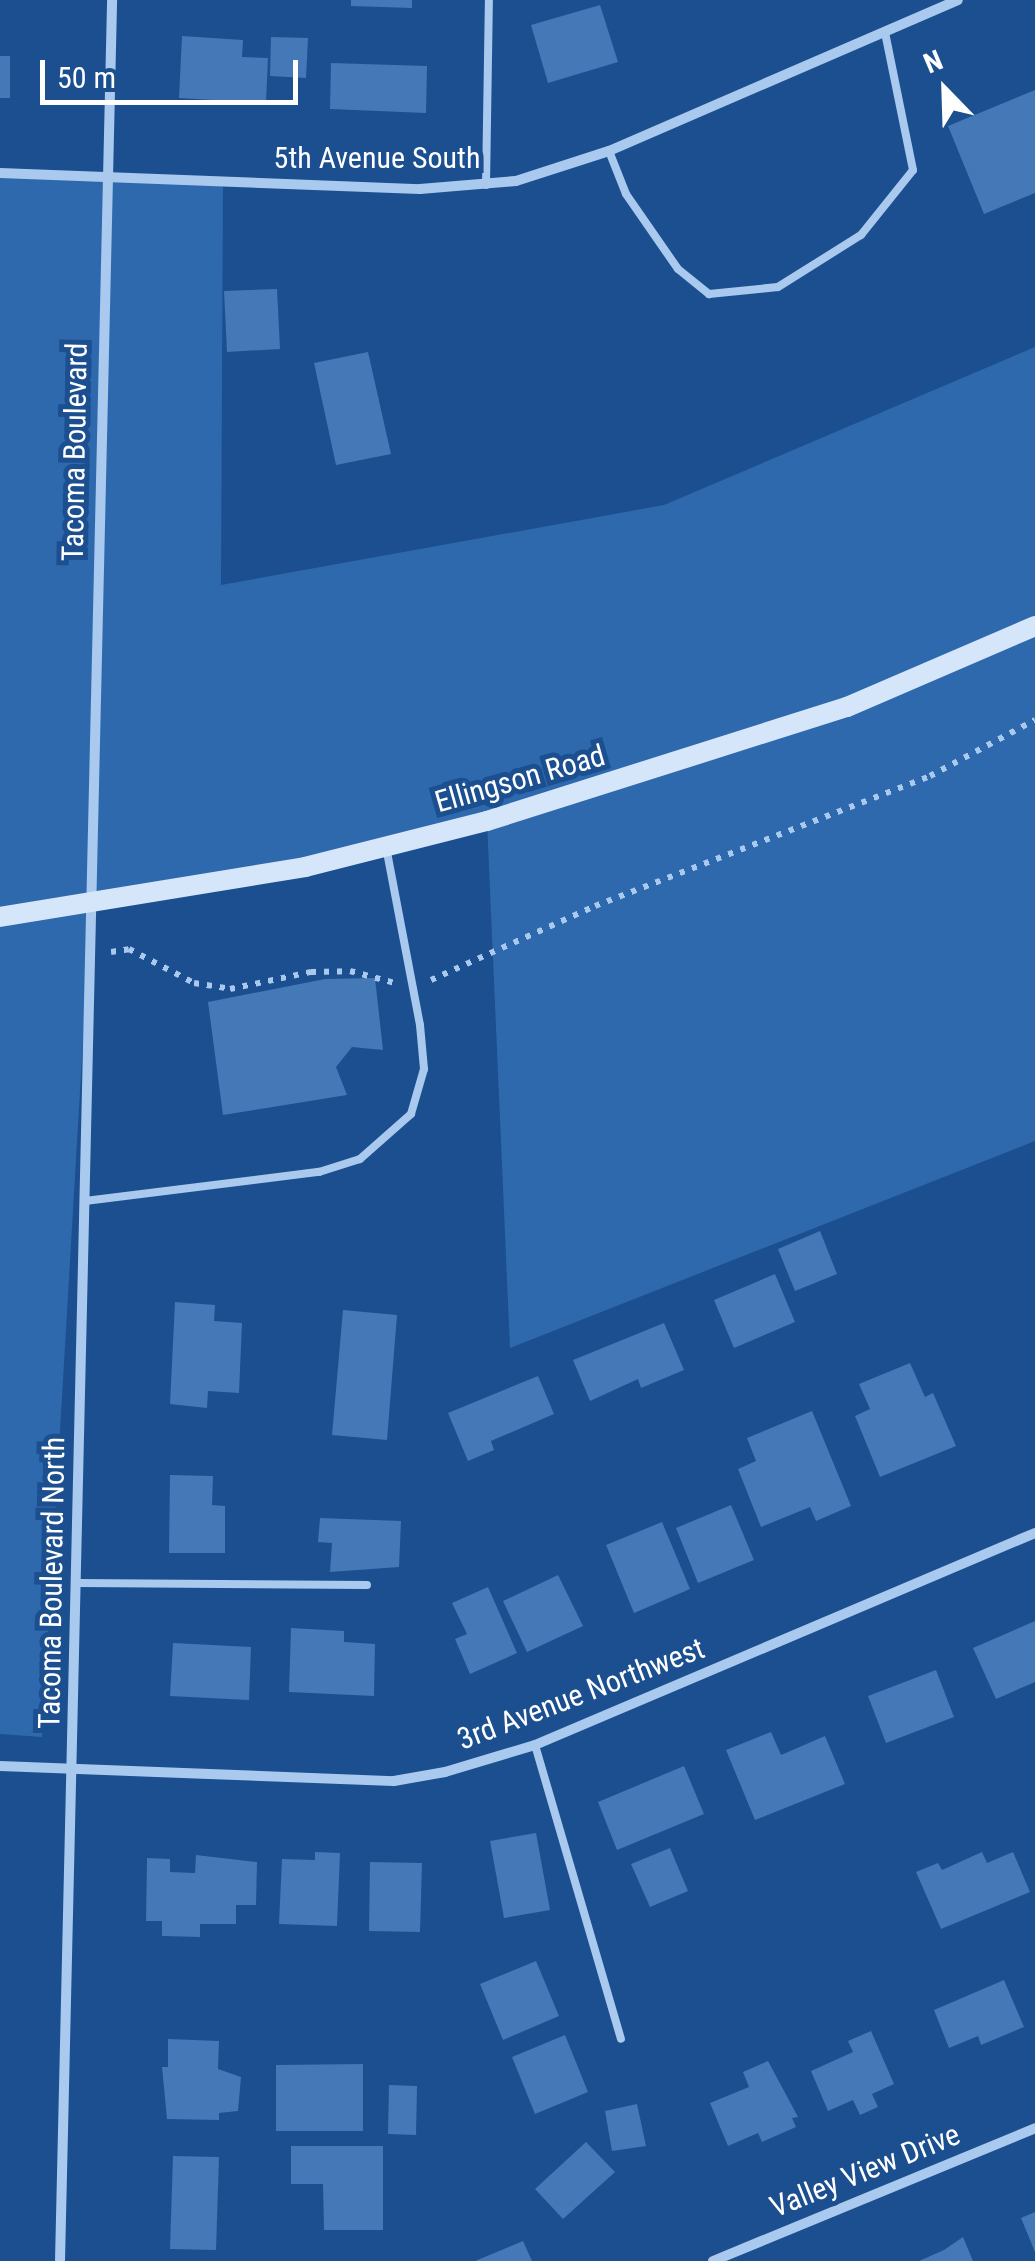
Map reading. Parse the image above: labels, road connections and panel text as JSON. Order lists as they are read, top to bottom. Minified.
{"streets":{"main road":["Ellingson Road"],"street":["5th Avenue South","Tacoma Boulevard","Tacoma Boulevard North","3rd Avenue Northwest","Valley View Drive"]},"crossings":[["5th Avenue South","Tacoma Boulevard"],["Tacoma Boulevard","Ellingson Road"],["Tacoma Boulevard","Tacoma Boulevard North"],["Ellingson Road","Tacoma Boulevard North"],["Tacoma Boulevard North","3rd Avenue Northwest"]],"scale_bar":"50 m","north":"top left"}
